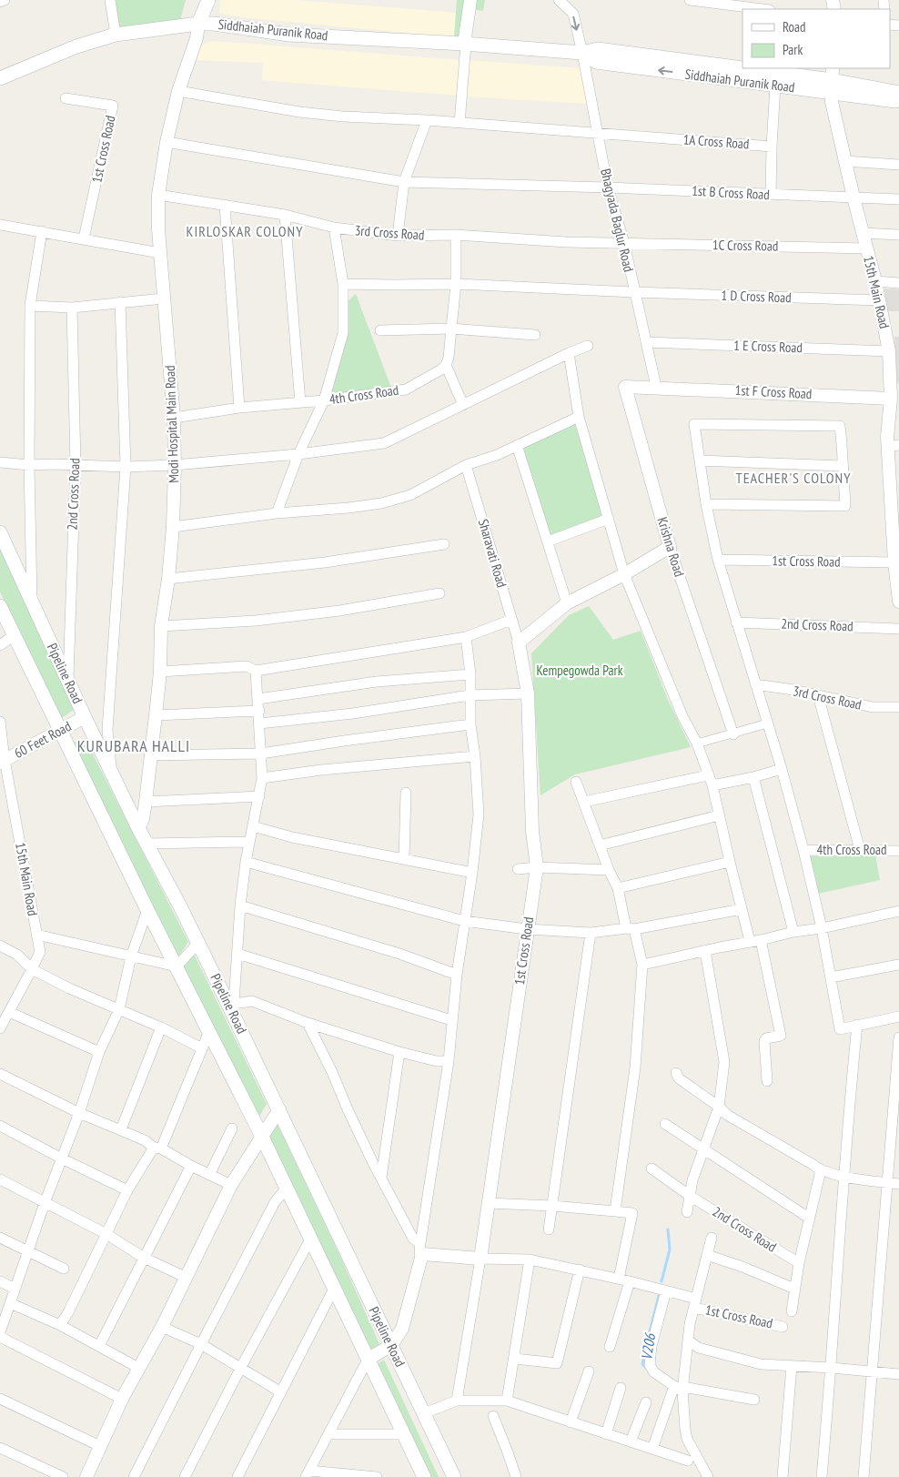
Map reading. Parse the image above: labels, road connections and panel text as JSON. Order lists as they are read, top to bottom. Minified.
{"streets":{"main road":["Siddhaiah Puranik Road","Modi Hospital Main Road","Pipeline Road"],"street":["1A Cross Road","1st Cross Road","1st B Cross Road","Bhagyada Baglur Road","3rd Cross Road","1C Cross Road","15th Main Road","1 D Cross Road","1 E Cross Road","1st F Cross Road","4th Cross Road","2nd Cross Road","Krishna Road","Sharavati Road","60 Feet Road"]},"crossings":[["Siddhaiah Puranik Road","Bhagyada Baglur Road"],["Siddhaiah Puranik Road","15th Main Road"],["Siddhaiah Puranik Road","Modi Hospital Main Road"],["1A Cross Road","Bhagyada Baglur Road"],["1A Cross Road","Modi Hospital Main Road"],["1st Cross Road","15th Main Road"],["1st Cross Road","Sharavati Road"],["1st B Cross Road","Bhagyada Baglur Road"],["1st B Cross Road","15th Main Road"],["1st B Cross Road","Modi Hospital Main Road"],["Bhagyada Baglur Road","3rd Cross Road"],["Bhagyada Baglur Road","1C Cross Road"],["Bhagyada Baglur Road","1 D Cross Road"],["Bhagyada Baglur Road","1 E Cross Road"],["Bhagyada Baglur Road","1st F Cross Road"],["Bhagyada Baglur Road","Krishna Road"],["3rd Cross Road","1C Cross Road"],["3rd Cross Road","Modi Hospital Main Road"],["1C Cross Road","15th Main Road"],["15th Main Road","1 D Cross Road"],["15th Main Road","1 E Cross Road"],["15th Main Road","1st F Cross Road"],["15th Main Road","60 Feet Road"],["1st F Cross Road","Krishna Road"],["4th Cross Road","Modi Hospital Main Road"],["Modi Hospital Main Road","Pipeline Road"],["2nd Cross Road","Pipeline Road"],["Pipeline Road","60 Feet Road"]],"districts":["KIRLOSKAR COLONY","TEACHER'S COLONY","KURUBARA HALLI"],"water":["V206"],"parks":["Kempegowda Park"],"legend":["Road","Park"]}
